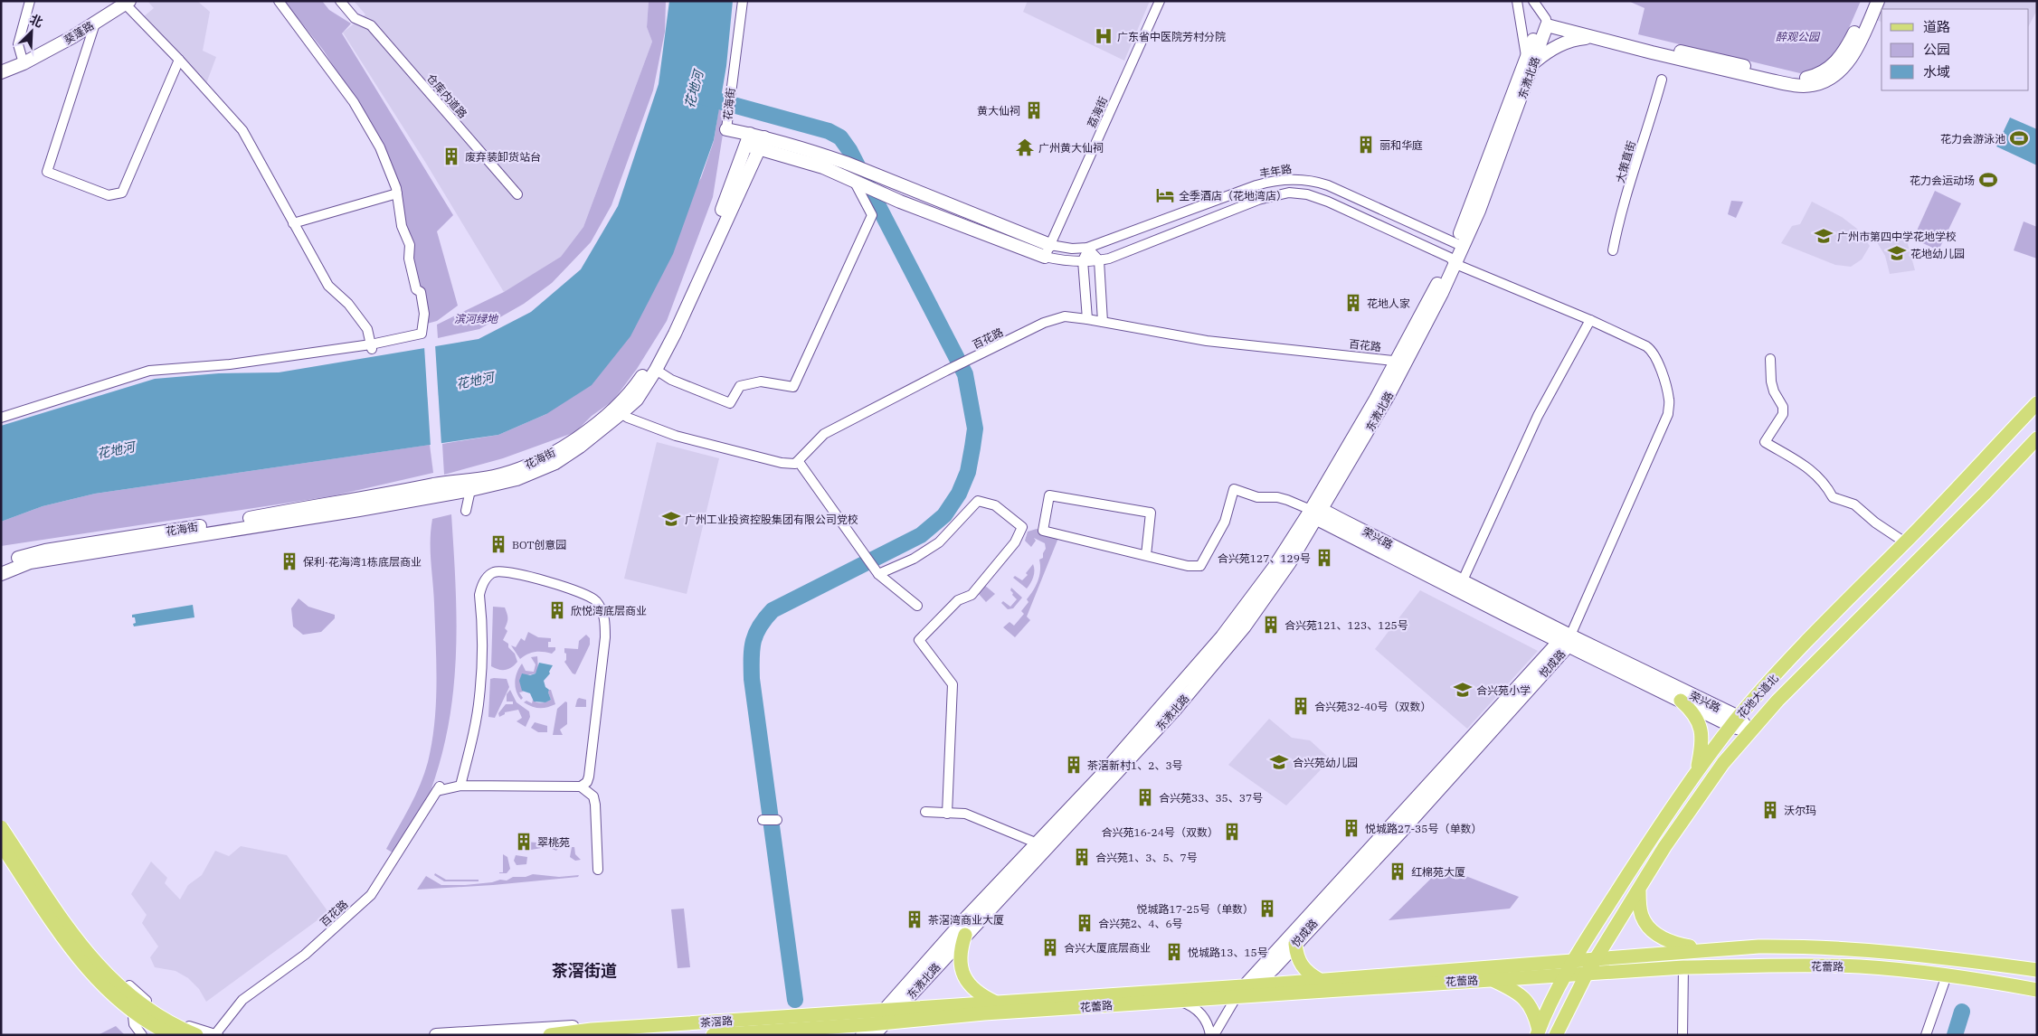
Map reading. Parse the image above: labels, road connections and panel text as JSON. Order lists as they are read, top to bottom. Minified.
{"streets":{"main road":["花地大道北","花蕾路","茶滘路"],"street":["葵蓬路","东漖北路","仓库内道路","花海街","荔海街","大策直街","丰年路","百花路","荣兴路","悦成路"]},"crossings":[["东漖北路","丰年路"],["东漖北路","百花路"],["东漖北路","荣兴路"],["东漖北路","花蕾路"],["东漖北路","茶滘路"],["荣兴路","悦成路"],["荣兴路","花地大道北"],["悦成路","花蕾路"],["花地大道北","花蕾路"],["花蕾路","茶滘路"]],"districts":["茶滘街道"],"water":["花地河"],"parks":["醉观公园","滨河绿地"],"places":{"hospital":["广东省中医院芳村分院"],"building":["黄大仙祠","丽和华庭","废弃装卸货站台","花地人家","BOT创意园","合兴苑127、129号","保利·花海湾1栋底层商业","欣悦湾底层商业","合兴苑121、123、125号","合兴苑32-40号（双数）","茶滘新村1、2、3号","合兴苑33、35、37号","沃尔玛","悦城路27-35号（单数）","合兴苑16-24号（双数）","翠桃苑","合兴苑1、3、5、7号","红棉苑大厦","悦城路17-25号（单数）","茶滘湾商业大厦","合兴苑2、4、6号","合兴大厦底层商业","悦城路13、15号"],"sports":["花力会游泳池","花力会运动场"],"temple":["广州黄大仙祠"],"hotel":["全季酒店（花地湾店）"],"school or university":["广州市第四中学花地学校","花地幼儿园","广州工业投资控股集团有限公司党校","合兴苑小学","合兴苑幼儿园"]},"legend":["道路","公园","水域"],"north":"top right"}
